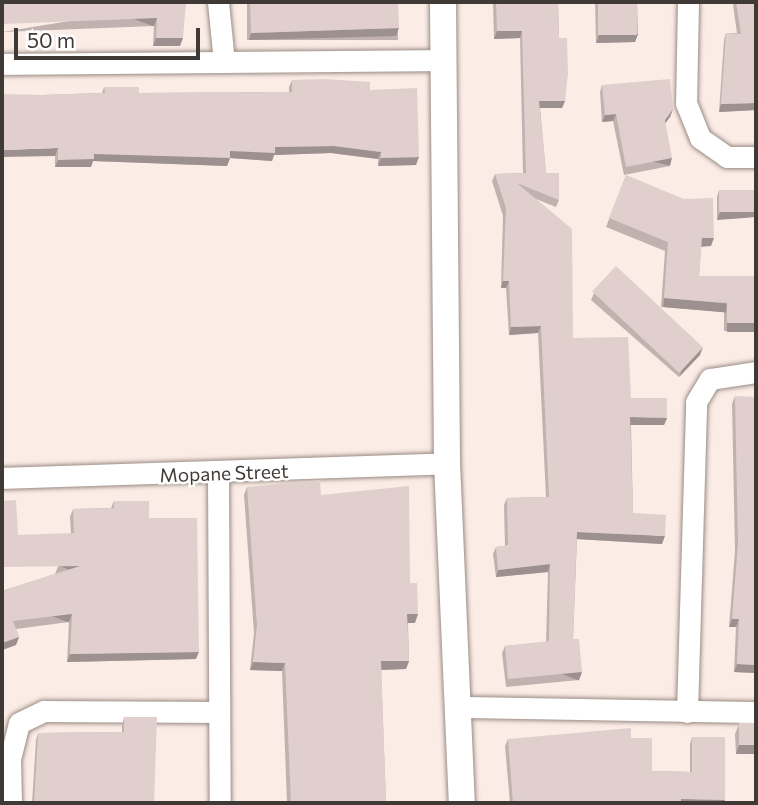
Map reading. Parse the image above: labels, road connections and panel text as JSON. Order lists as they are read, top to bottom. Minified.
{"streets":{"street":["Mopane Street"]},"scale_bar":"50 m"}
